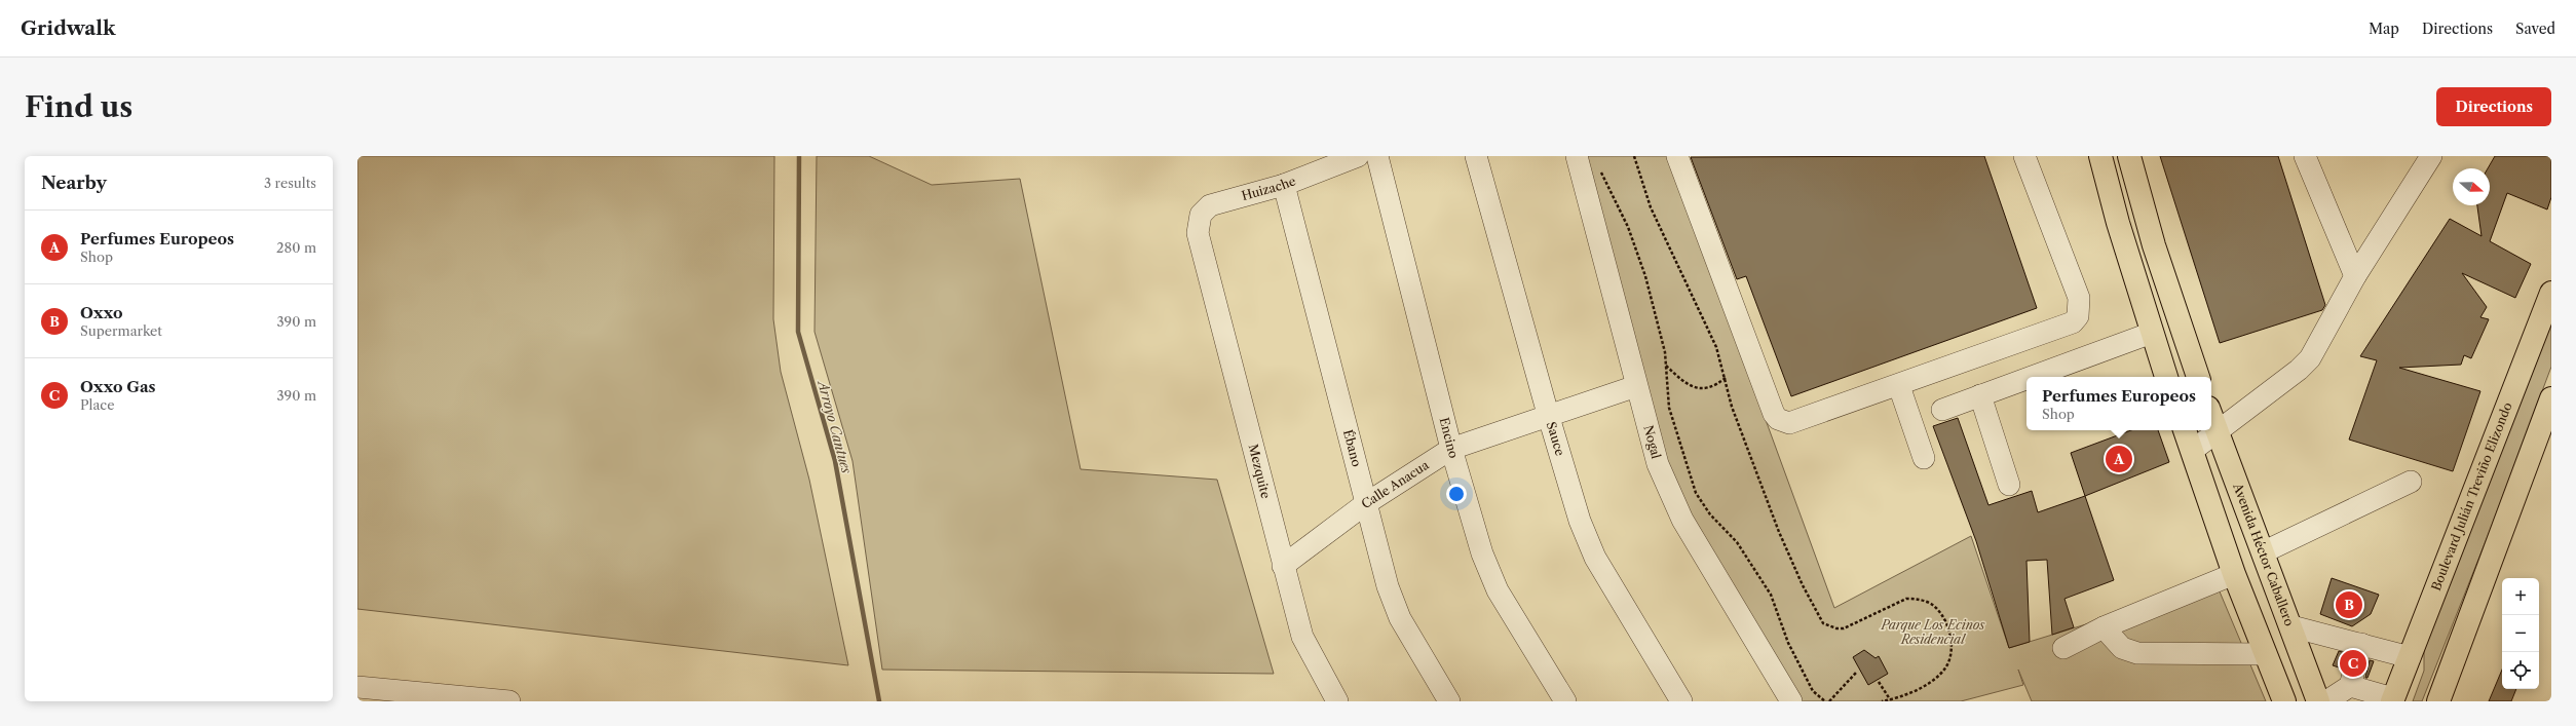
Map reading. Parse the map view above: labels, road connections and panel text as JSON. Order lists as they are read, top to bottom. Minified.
{"streets":{"main road":["Boulevard Julián Treviño Elizondo","Avenida Héctor Caballero"],"street":["Huizache","Encino","Sauce","Nogal","Ébano","Mezquite","Calle Anacua"]},"crossings":[["Huizache","Ébano"],["Huizache","Mezquite"],["Encino","Calle Anacua"],["Sauce","Calle Anacua"],["Nogal","Calle Anacua"],["Ébano","Calle Anacua"],["Mezquite","Calle Anacua"]],"water":["Arroyo Cantues"],"parks":["Parque Los Ecinos Residencial"],"north":"right","page":{"header":"Gridwalk","nav":["Map","Directions","Saved"],"buttons":"Directions","title":"Find us","heading":["Nearby","3 results"],"list":[{"mark":"A","name":"Perfumes Europeos","note":"Shop","value":"280 m"},{"mark":"B","name":"Oxxo","note":"Supermarket","value":"390 m"},{"mark":"C","name":"Oxxo Gas","note":"Place","value":"390 m"}],"popup":["Perfumes Europeos","Shop"],"pins":["A","B","C"],"map_buttons":["+","−"]}}
